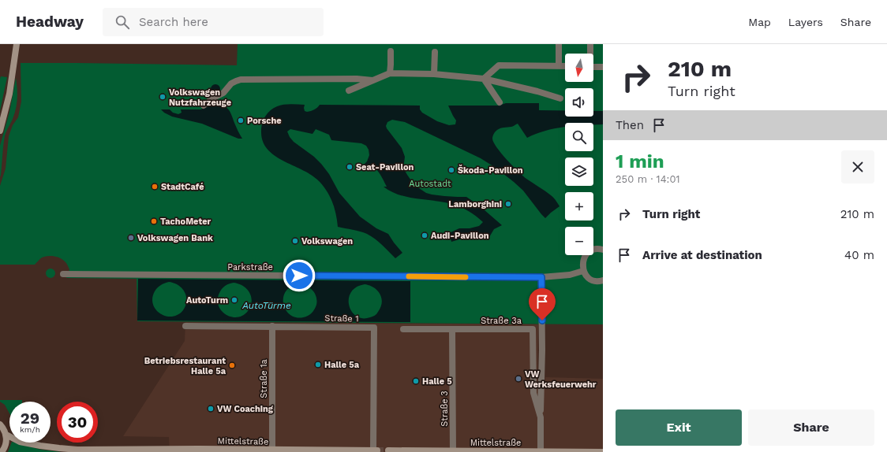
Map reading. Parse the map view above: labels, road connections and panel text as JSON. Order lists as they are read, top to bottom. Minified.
{"streets":{"street":["Parkstraße","Straße 1","Straße 3a","Straße 1a","Straße 3","Mittelstraße"]},"crossings":[["Straße 1","Straße 1a"],["Straße 1","Mittelstraße"],["Straße 3a","Straße 3"],["Straße 3a","Mittelstraße"],["Straße 1a","Mittelstraße"],["Straße 3","Mittelstraße"]],"water":["AutoTürme"],"parks":["Autostadt"],"places":["Volkswagen Nutzfahrzeuge","Porsche","Seat-Pavillon","Škoda-Pavillon","StadtCafé","Lamborghini","TachoMeter","Audi-Pavillon","Volkswagen Bank","Volkswagen","AutoTurm","Halle 5a","Betriebsrestaurant Halle 5a","VW Werksfeuerwehr","Halle 5","VW Coaching"],"north":"bottom","page":{"header":"Headway","search":"Search here","nav":["Map","Layers","Share"],"turn":["210 m","Turn right"],"map_buttons":["+","−"],"then":"Then","heading":["1 min","250 m · 14:01"],"list":[{"name":"Turn right","value":"210 m"},{"name":"Arrive at destination","value":"40 m"}],"speed":"29 km/h","limit":"30","buttons":["Exit","Share"]}}
